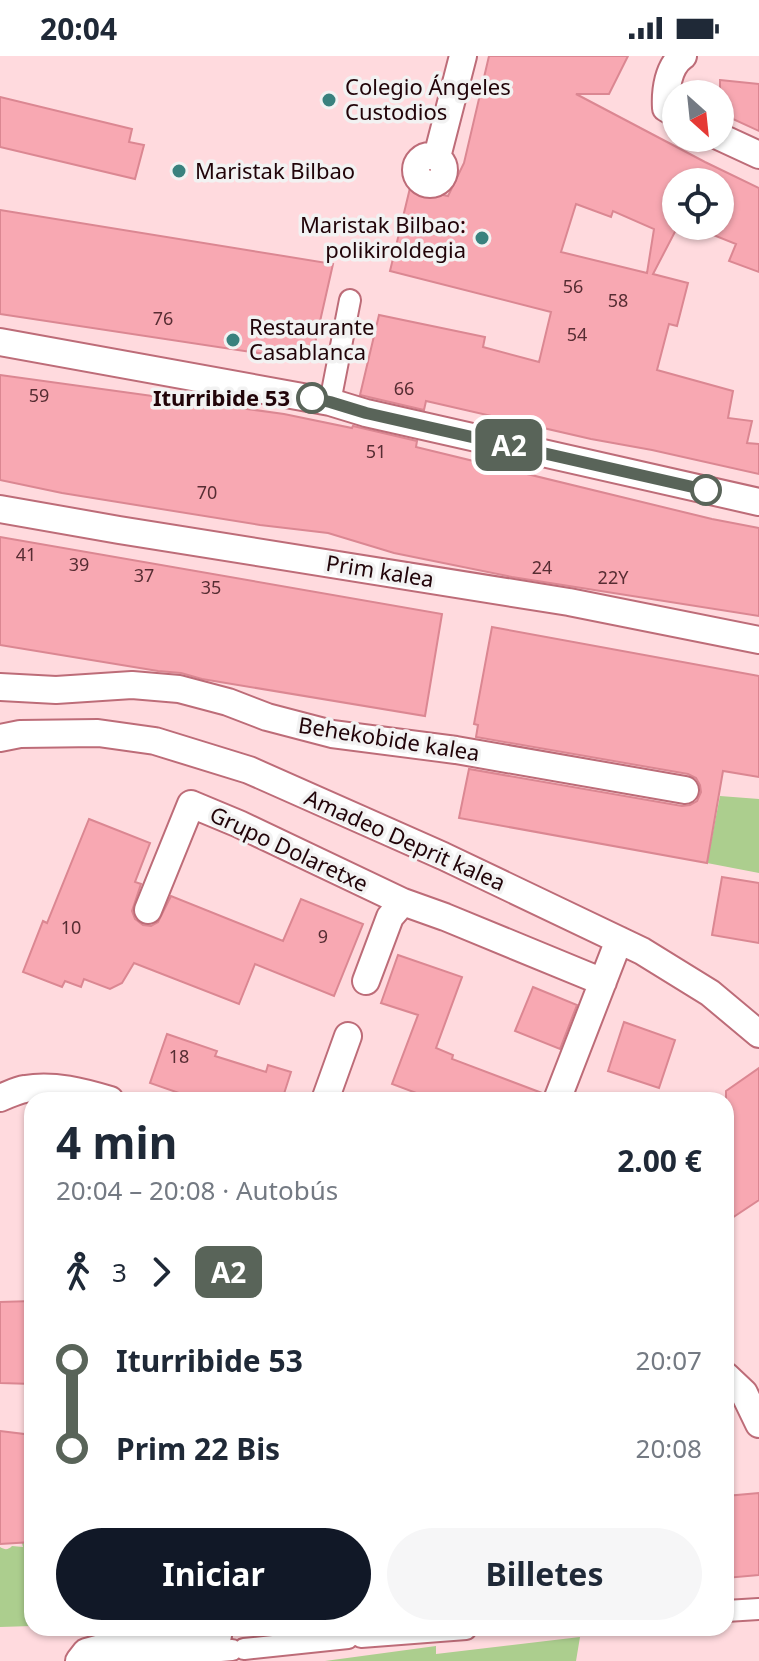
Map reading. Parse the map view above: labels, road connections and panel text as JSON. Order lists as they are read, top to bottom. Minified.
{"streets":{"street":["Prim kalea","Behekobide kalea","Amadeo Deprit kalea","Grupo Dolaretxe"]},"places":["Colegio Ángeles Custodios","Maristak Bilbao","Maristak Bilbao: polikiroldegia","Restaurante Casablanca","Iturribide 53"],"lines":["bus line A2"],"house_numbers":["56","58","76","54","66","59","51","70","41","39","24","37","22Y","35","10","9","18"],"north":"bottom right","page":{"status":"20:04","on_map":"A2","heading":["4 min","20:04 – 20:08 · Autobús","2.00 €"],"legs":["3","A2"],"list":[{"name":"Iturribide 53","value":"20:07"},{"name":"Prim 22 Bis","value":"20:08"}],"buttons":["Iniciar","Billetes"]}}
